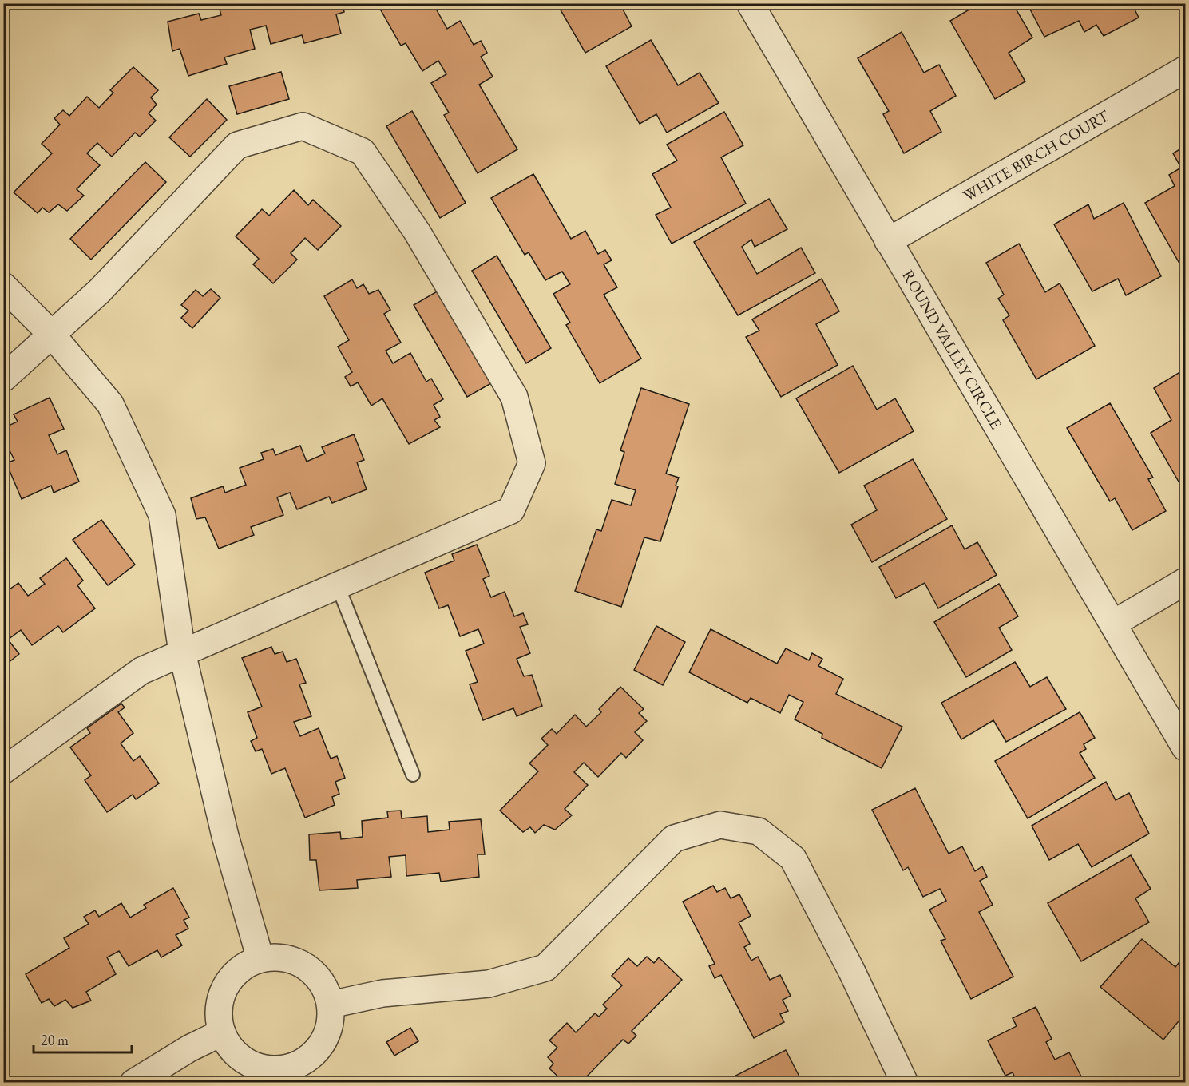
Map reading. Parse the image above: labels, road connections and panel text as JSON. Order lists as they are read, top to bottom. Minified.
{"streets":{"street":["WHITE BIRCH COURT","ROUND VALLEY CIRCLE"]},"crossings":[["WHITE BIRCH COURT","ROUND VALLEY CIRCLE"]],"scale_bar":"20 m"}
